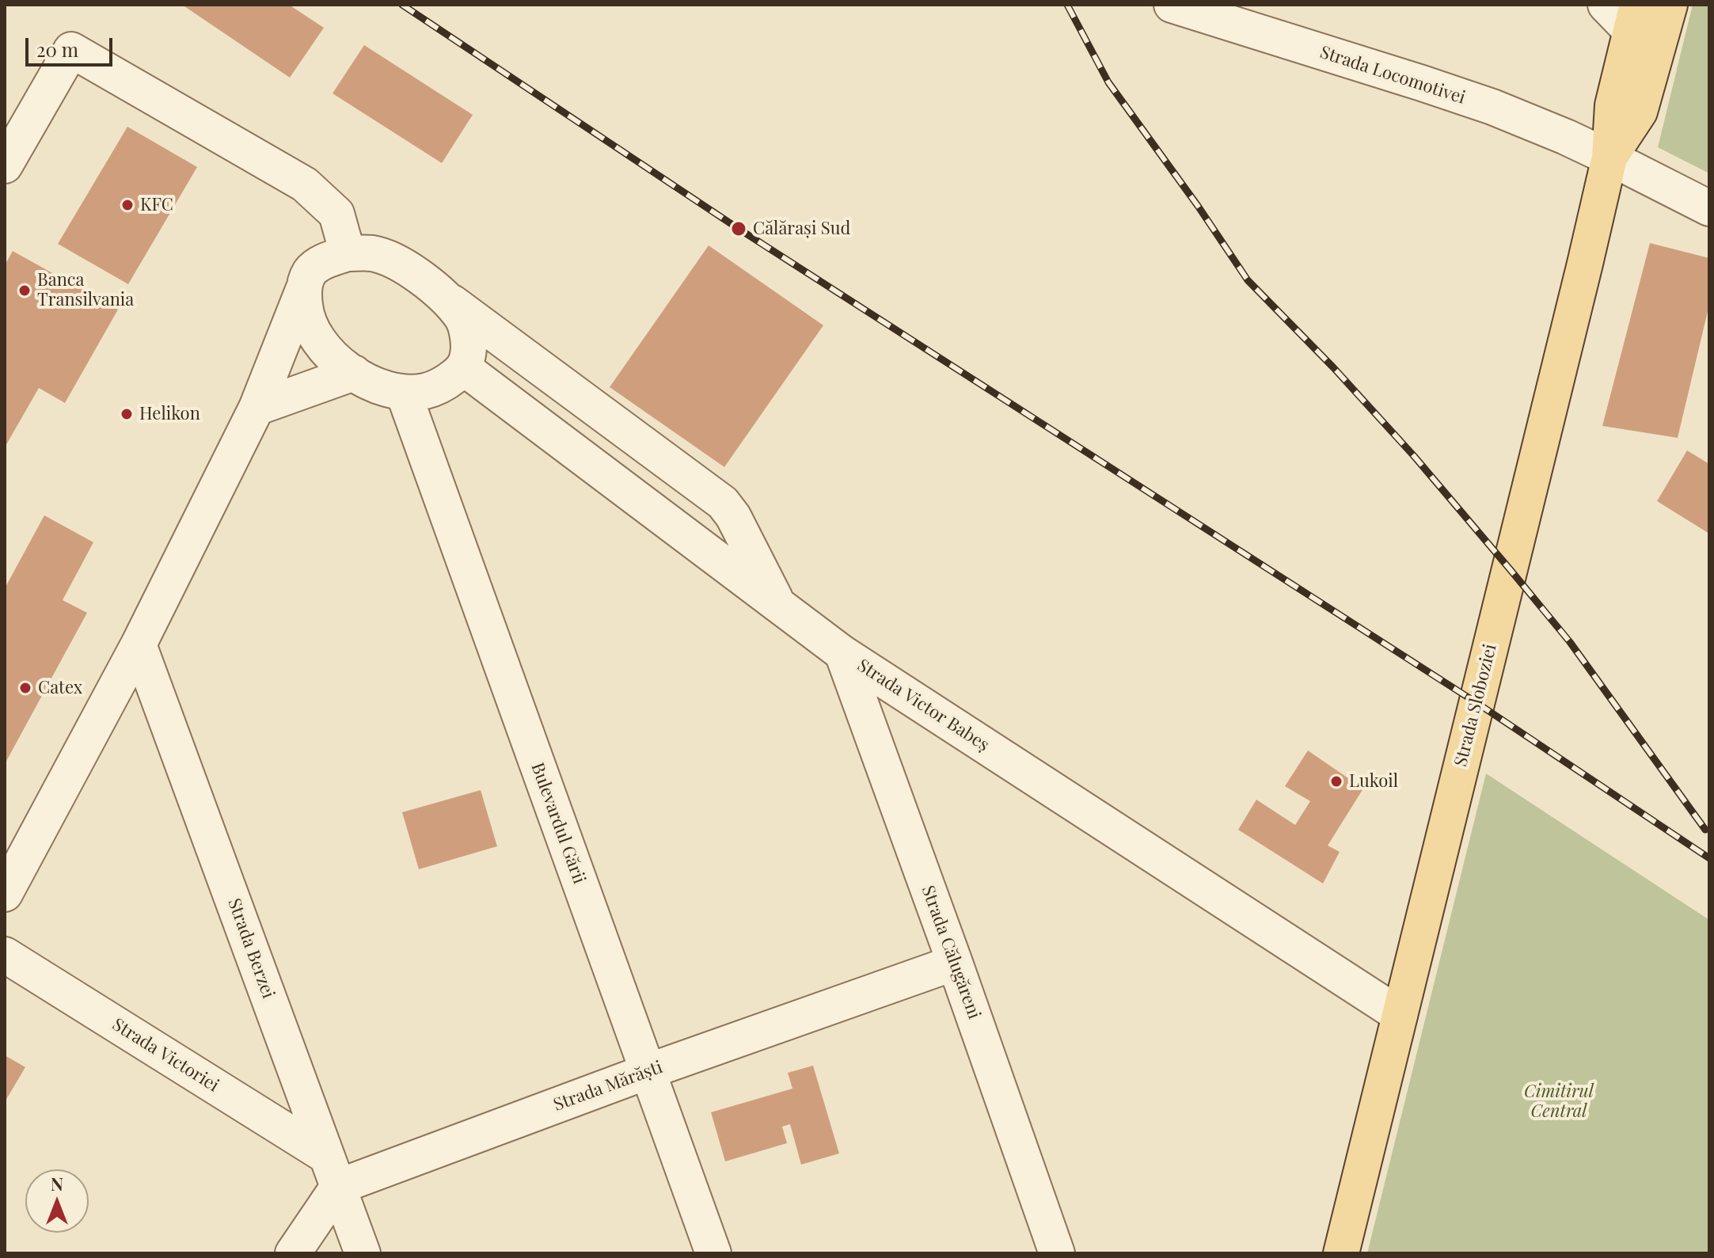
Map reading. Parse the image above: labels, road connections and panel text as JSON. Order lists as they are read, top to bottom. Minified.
{"streets":{"main road":["Strada Sloboziei"],"street":["Strada Locomotivei","Strada Victor Babeș","Bulevardul Gării","Strada Berzei","Strada Călugăreni","Strada Victoriei","Strada Mărăști"]},"crossings":[["Strada Locomotivei","Strada Sloboziei"],["Strada Victor Babeș","Strada Sloboziei"],["Strada Victor Babeș","Bulevardul Gării"],["Strada Victor Babeș","Strada Călugăreni"],["Bulevardul Gării","Strada Mărăști"],["Strada Berzei","Strada Victoriei"],["Strada Berzei","Strada Mărăști"],["Strada Călugăreni","Strada Mărăști"],["Strada Victoriei","Strada Mărăști"]],"parks":["Cimitirul Central"],"places":["KFC","Călărași Sud","Banca Transilvania","Helikon","Catex","Lukoil"],"scale_bar":"20 m","north":"top"}
